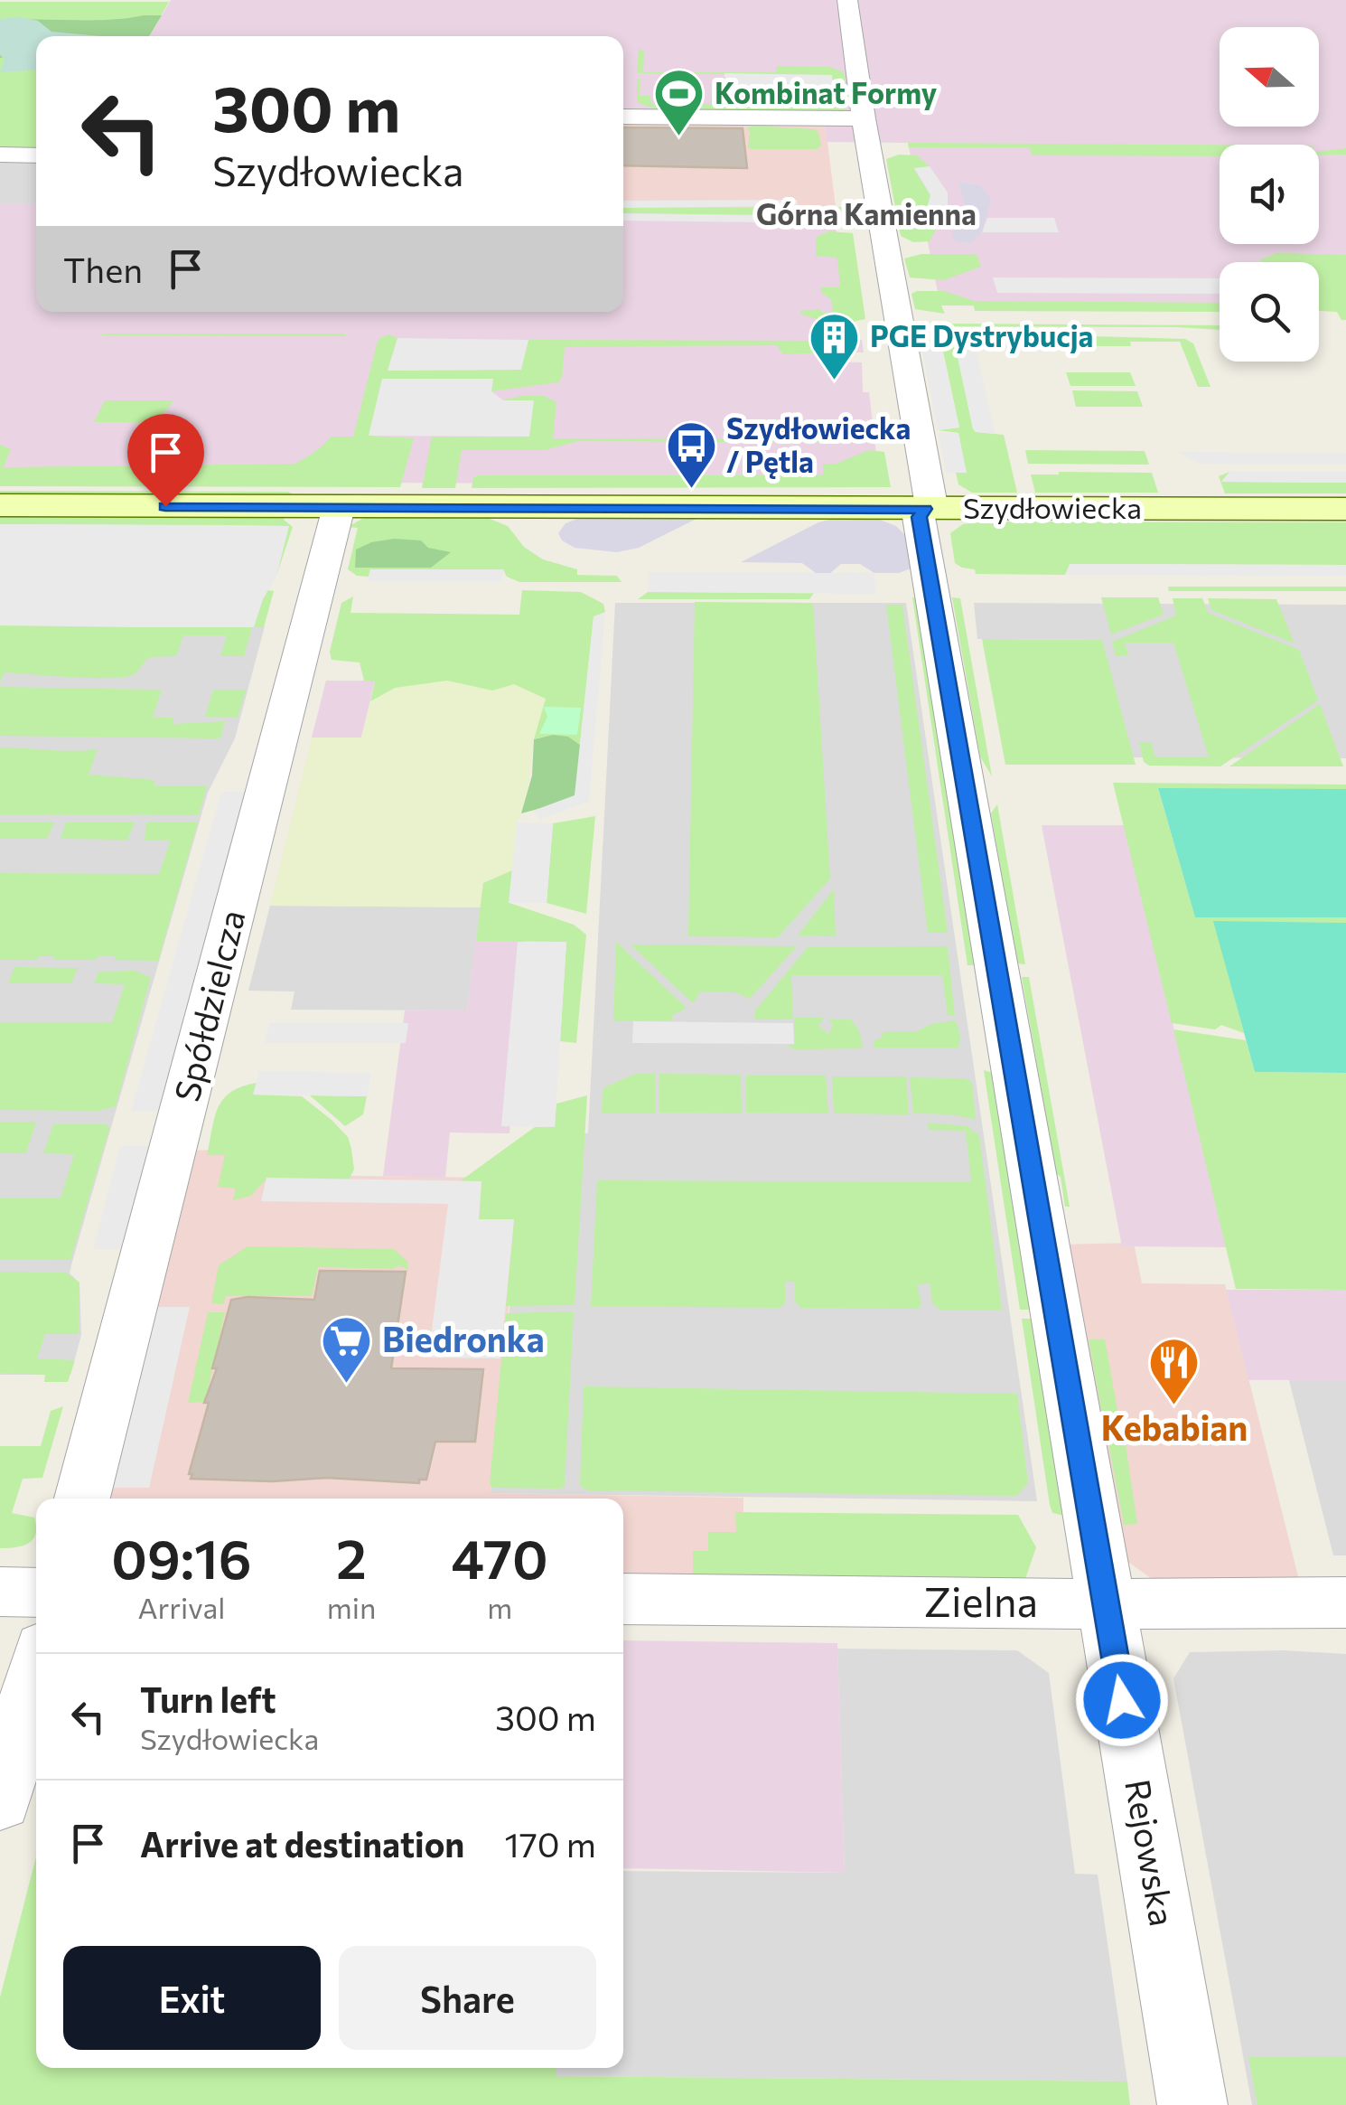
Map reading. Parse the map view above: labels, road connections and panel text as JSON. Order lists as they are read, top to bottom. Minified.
{"streets":{"street":["Szydłowiecka","Spółdzielcza","Zielna","Rejowska"]},"crossings":[["Szydłowiecka","Spółdzielcza"],["Szydłowiecka","Rejowska"],["Zielna","Rejowska"]],"districts":["Górna Kamienna"],"places":{"sports":["Kombinat Formy"],"building":["PGE Dystrybucja"],"bus stop":["Szydłowiecka / Pętla"],"supermarket":["Biedronka"],"restaurant":["Kebabian"]},"north":"left","page":{"turn":["300 m","Szydłowiecka"],"then":"Then","eta":["09:16","Arrival","2","min","470","m"],"list":[{"name":"Turn left","note":"Szydłowiecka","value":"300 m"},{"name":"Arrive at destination","value":"170 m"}],"buttons":["Exit","Share"]}}
